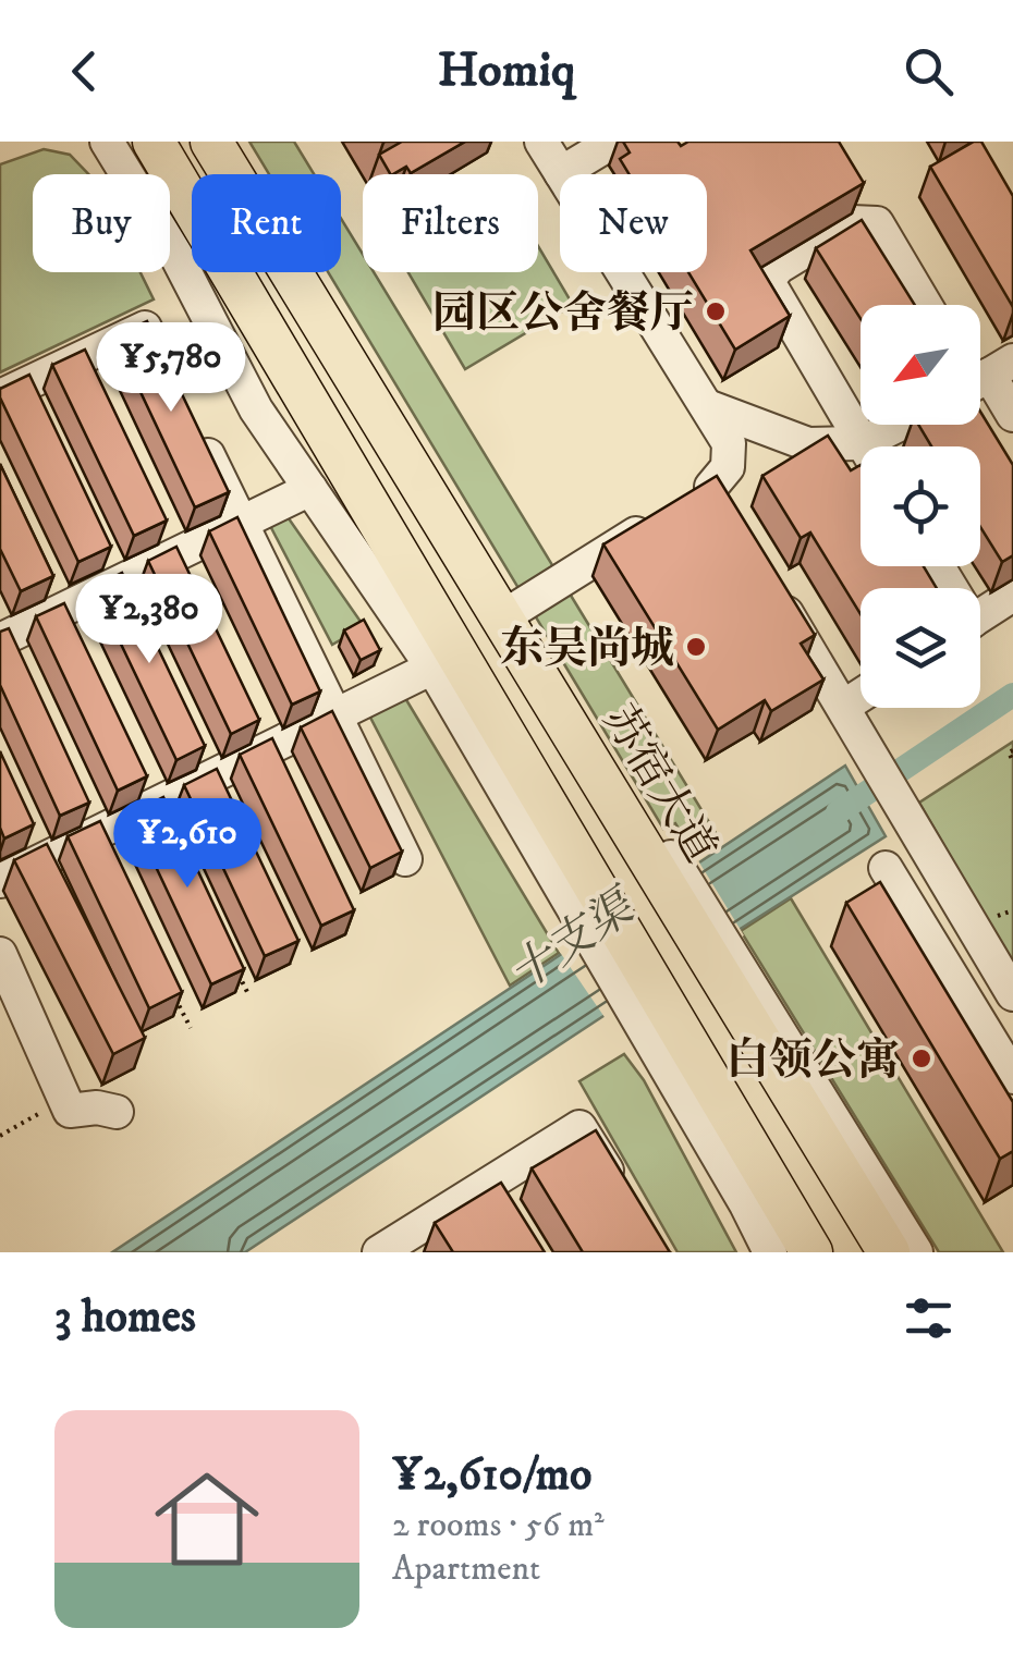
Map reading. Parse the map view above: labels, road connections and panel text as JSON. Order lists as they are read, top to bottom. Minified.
{"streets":{"main road":["苏宿大道"]},"water":["十支渠"],"places":["园区公舍餐厅","东吴尚城","白领公寓"],"north":"bottom left","page":{"header":"Homiq","chip":["Buy","Rent","Filters","New"],"price":["¥5,780","¥2,380","¥2,610"],"heading":"3 homes","list":[{"name":"¥2,610/mo","note":"2 rooms · 56 m² · Apartment"}]}}
